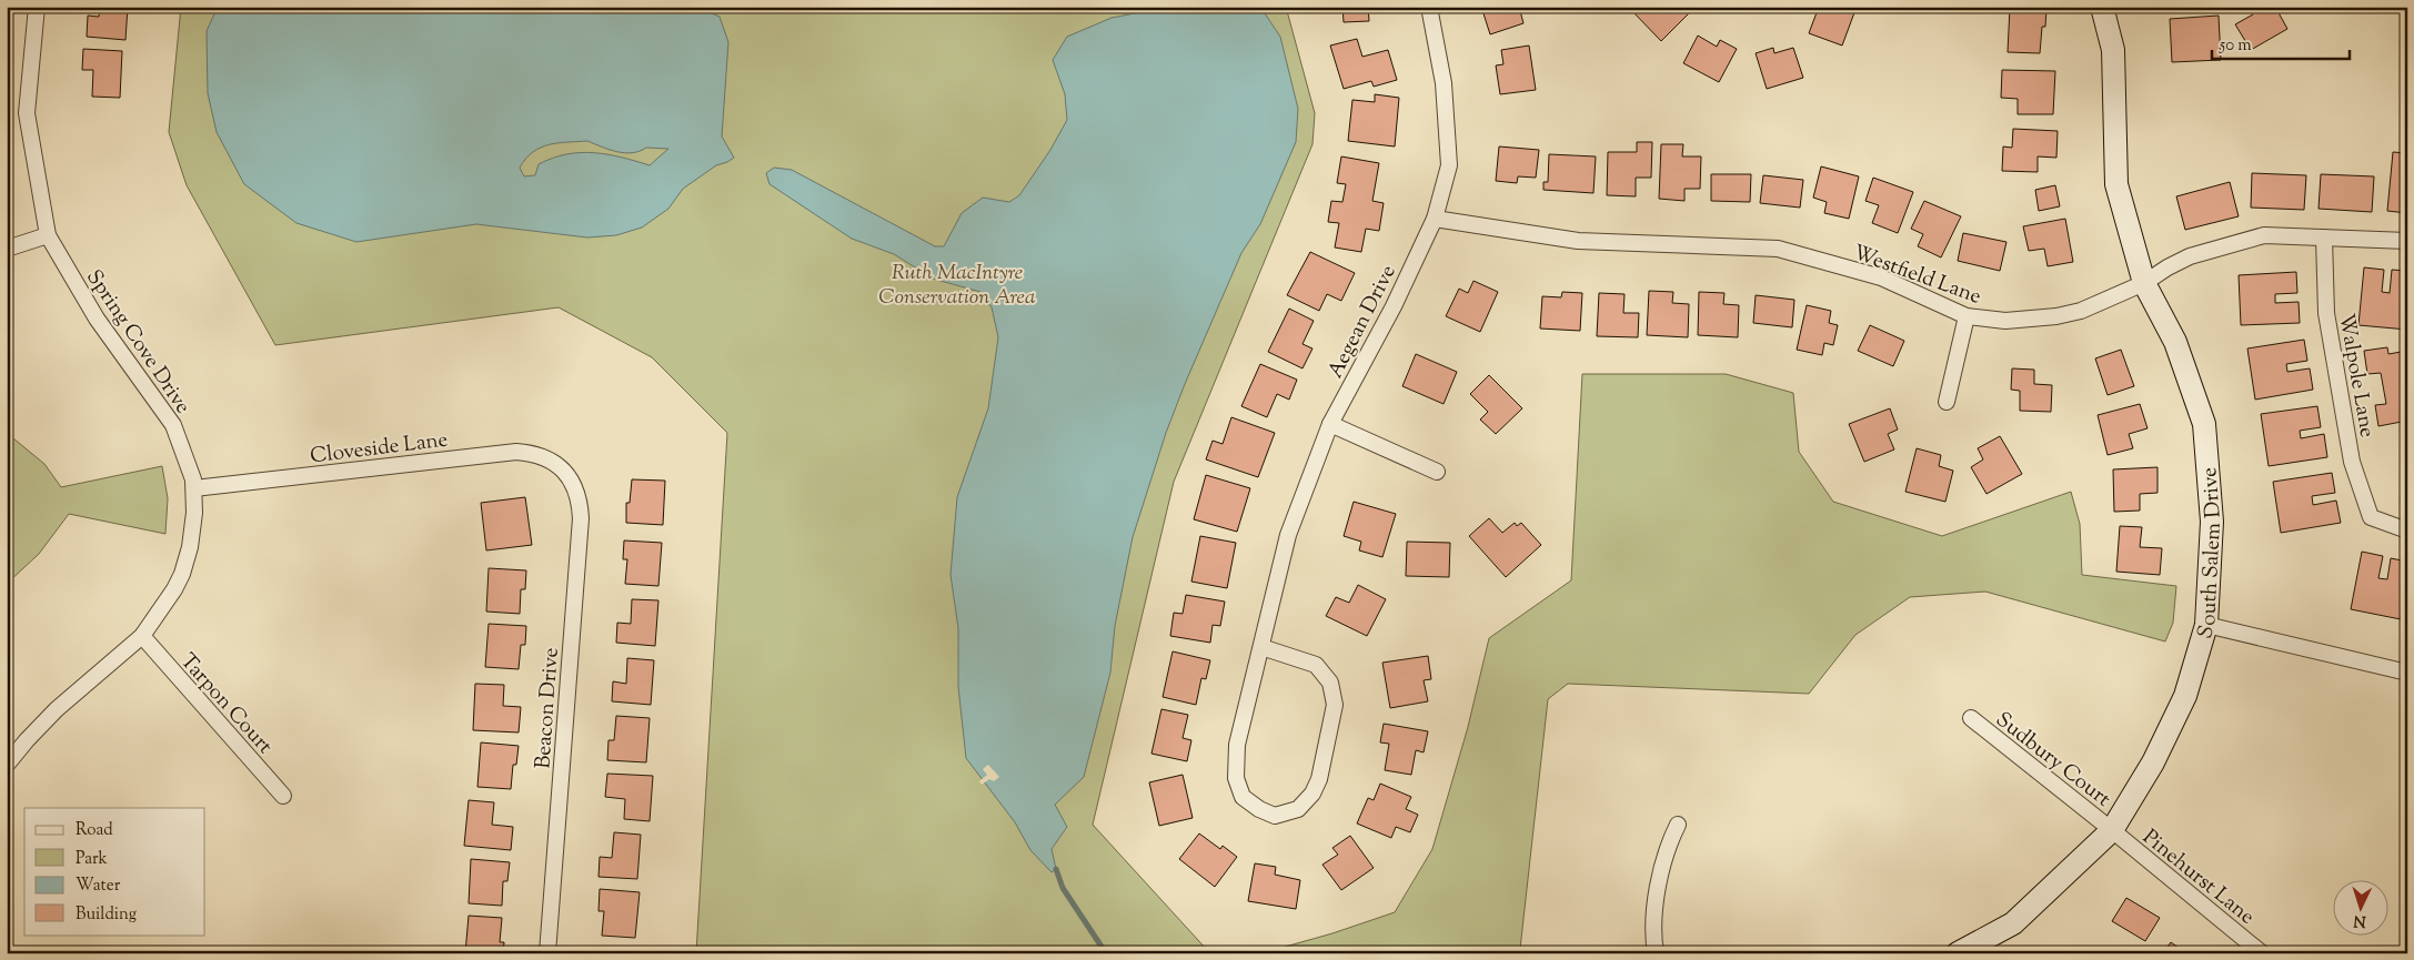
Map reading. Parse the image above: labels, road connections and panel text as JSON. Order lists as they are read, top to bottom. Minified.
{"streets":{"street":["Westfield Lane","Aegean Drive","Spring Cove Drive","Walpole Lane","Cloveside Lane","South Salem Drive","Tarpon Court","Beacon Drive","Sudbury Court","Pinehurst Lane"]},"crossings":[["Westfield Lane","Aegean Drive"],["Westfield Lane","Walpole Lane"],["Westfield Lane","South Salem Drive"],["Spring Cove Drive","Cloveside Lane"],["Spring Cove Drive","Tarpon Court"],["Cloveside Lane","Beacon Drive"],["South Salem Drive","Sudbury Court"],["South Salem Drive","Pinehurst Lane"],["Sudbury Court","Pinehurst Lane"]],"parks":["Ruth MacIntyre Conservation Area"],"legend":["Road","Park","Water","Building"],"scale_bar":"50 m","north":"bottom"}
